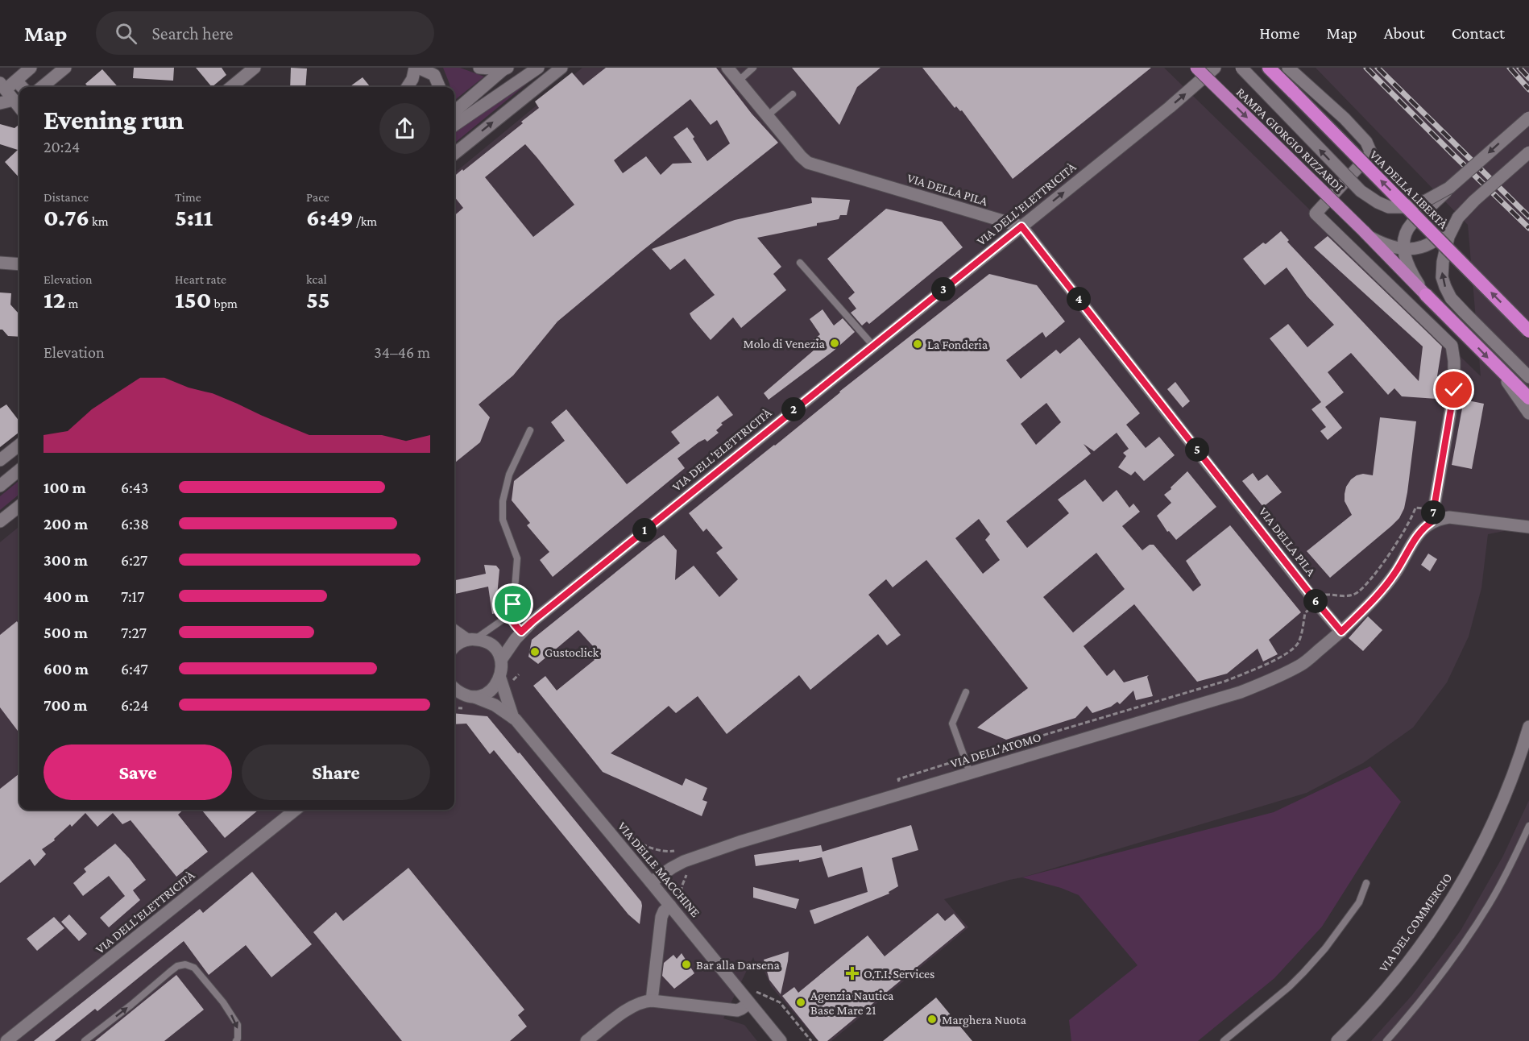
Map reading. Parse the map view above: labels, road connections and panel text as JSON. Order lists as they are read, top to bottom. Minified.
{"streets":{"highway":["RAMPA GIORGIO RIZZARDI","VIA DELLA LIBERTÀ"],"street":["VIA DELLA PILA","VIA DELL'ELETTRICITÀ","VIA DELL'ATOMO","VIA DELLE MACCHINE","VIA DEL COMMERCIO"]},"crossings":[["VIA DELLA PILA","VIA DELL'ELETTRICITÀ"],["VIA DELLA PILA","VIA DELL'ATOMO"],["VIA DELL'ELETTRICITÀ","VIA DELLE MACCHINE"],["VIA DELL'ATOMO","VIA DELLE MACCHINE"]],"one_way":["RAMPA GIORGIO RIZZARDI","VIA DELLA LIBERTÀ"],"places":{"other":["Molo di Venezia","La Fonderia","Gustoclick","Bar alla Darsena","Agenzia Nautica Base Mare 21","Marghera Nuota"],"health":["O.T.I. Services"]},"page":{"header":"Map","search":"Search here","nav":["Home","Map","About","Contact"],"heading":["Evening run","20:24"],"stats":[["Distance","0.76 km"],["Time","5:11"],["Pace","6:49 /km"],["Elevation","12 m"],["Heart rate","150 bpm"],["kcal","55"]],"pins":["3","4","2","5","7","1","6"],"chart":["Elevation","34–46 m"],"list":[{"name":"100 m","note":"6:43"},{"name":"200 m","note":"6:38"},{"name":"300 m","note":"6:27"},{"name":"400 m","note":"7:17"},{"name":"500 m","note":"7:27"},{"name":"600 m","note":"6:47"},{"name":"700 m","note":"6:24"}],"buttons":["Save","Share"]}}
